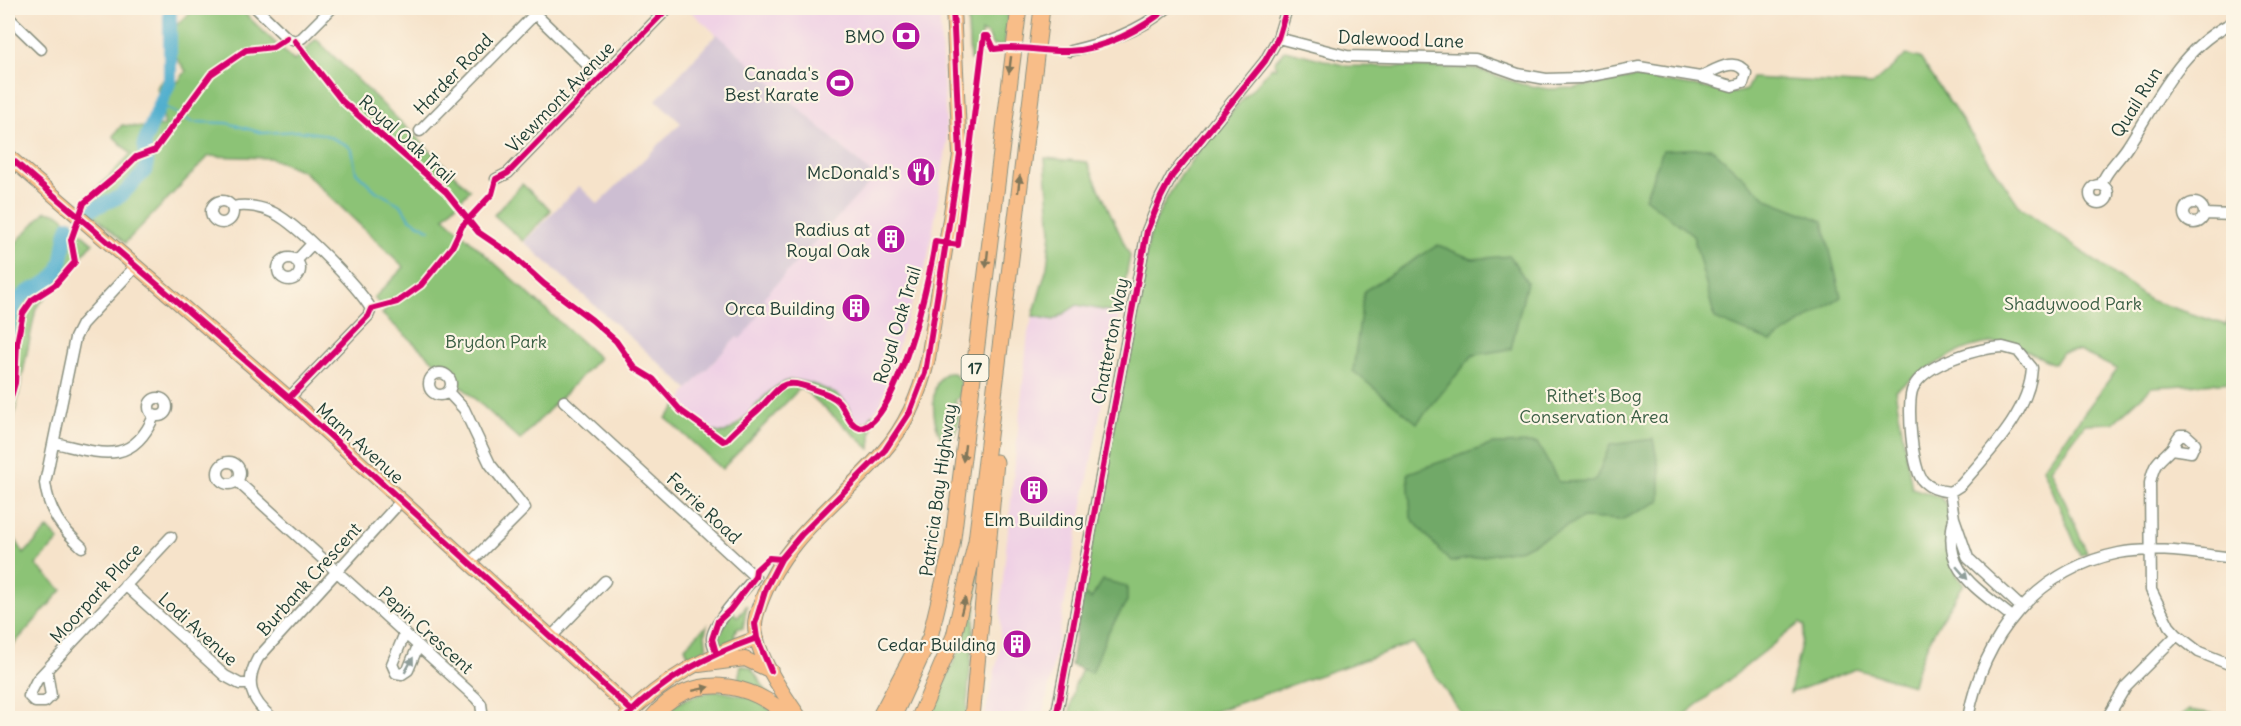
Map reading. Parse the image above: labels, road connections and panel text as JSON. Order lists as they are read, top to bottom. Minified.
{"streets":{"highway":["17","Patricia Bay Highway"],"main road":["Mann Avenue"],"street":["Dalewood Lane","Harder Road","Viewmont Avenue","Quail Run","Chatterton Way","Ferrie Road","Burbank Crescent","Moorpark Place","Lodi Avenue","Pepin Crescent"],"cycle path":["Royal Oak Trail"]},"crossings":[["Dalewood Lane","Chatterton Way"],["Mann Avenue","Burbank Crescent"],["Burbank Crescent","Lodi Avenue"],["Burbank Crescent","Pepin Crescent"],["Moorpark Place","Lodi Avenue"]],"parks":["Shadywood Park","Brydon Park","Rithet's Bog Conservation Area"],"places":{"bank":["BMO"],"sports":["Canada's Best Karate"],"restaurant":["McDonald's"],"building":["Radius at Royal Oak","Orca Building","Elm Building","Cedar Building"]}}
